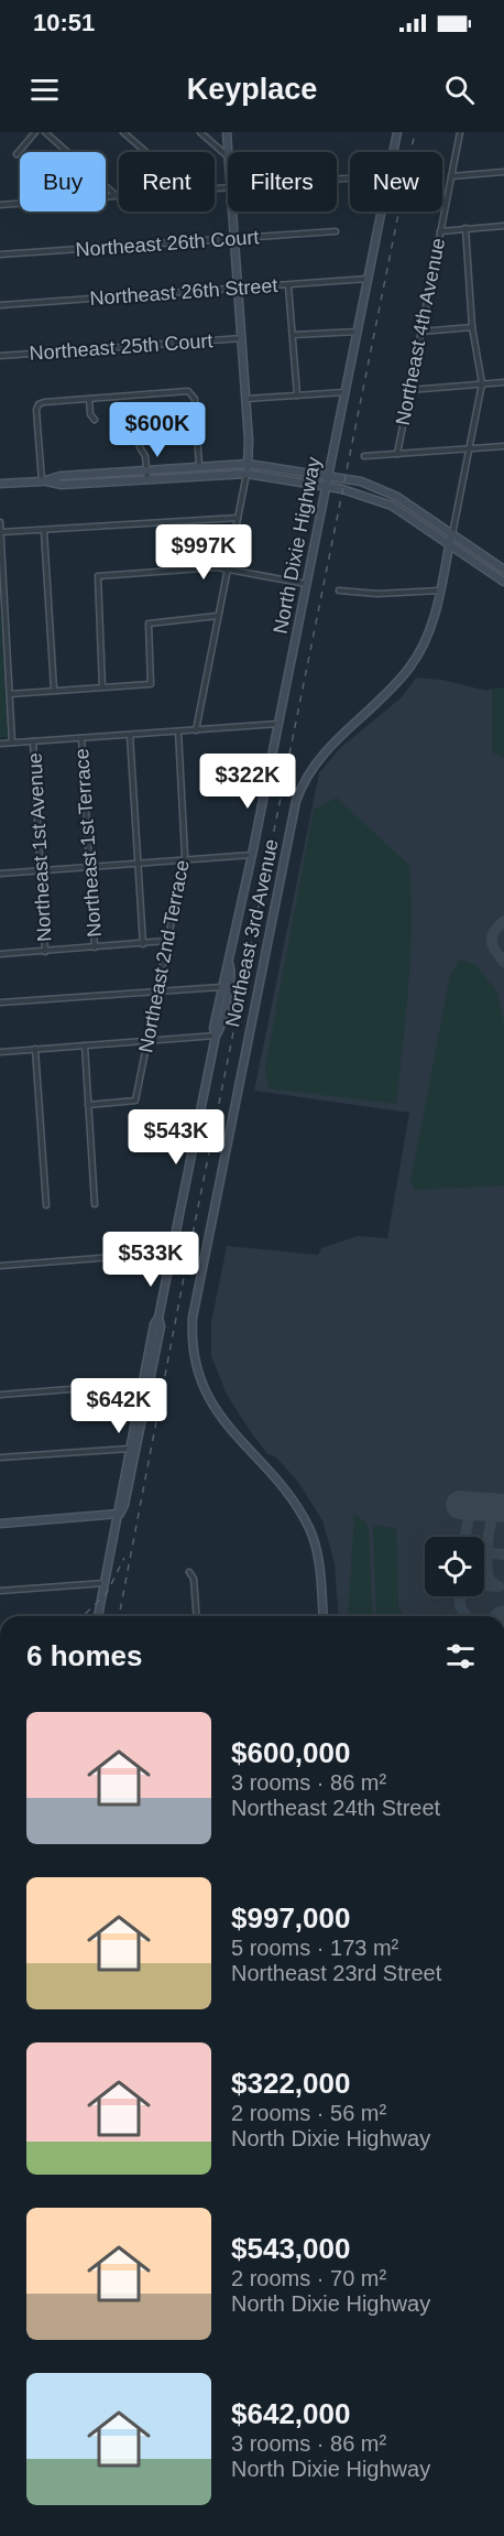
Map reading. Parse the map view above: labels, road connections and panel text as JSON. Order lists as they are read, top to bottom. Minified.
{"streets":{"main road":["North Dixie Highway","Northeast 3rd Avenue"],"street":["Northeast 26th Court","Northeast 26th Street","Northeast 4th Avenue","Northeast 25th Court","Northeast 1st Terrace","Northeast 1st Avenue","Northeast 2nd Terrace"]},"crossings":[["Northeast 26th Street","North Dixie Highway"]],"page":{"status":"10:51","header":"Keyplace","chip":["Buy","Rent","Filters","New"],"price":["$600K","$997K","$322K","$543K","$533K","$642K"],"heading":"6 homes","list":[{"name":"$600,000","note":"3 rooms · 86 m² · Northeast 24th Street"},{"name":"$997,000","note":"5 rooms · 173 m² · Northeast 23rd Street"},{"name":"$322,000","note":"2 rooms · 56 m² · North Dixie Highway"},{"name":"$543,000","note":"2 rooms · 70 m² · North Dixie Highway"},{"name":"$642,000","note":"3 rooms · 86 m² · North Dixie Highway"}]}}
